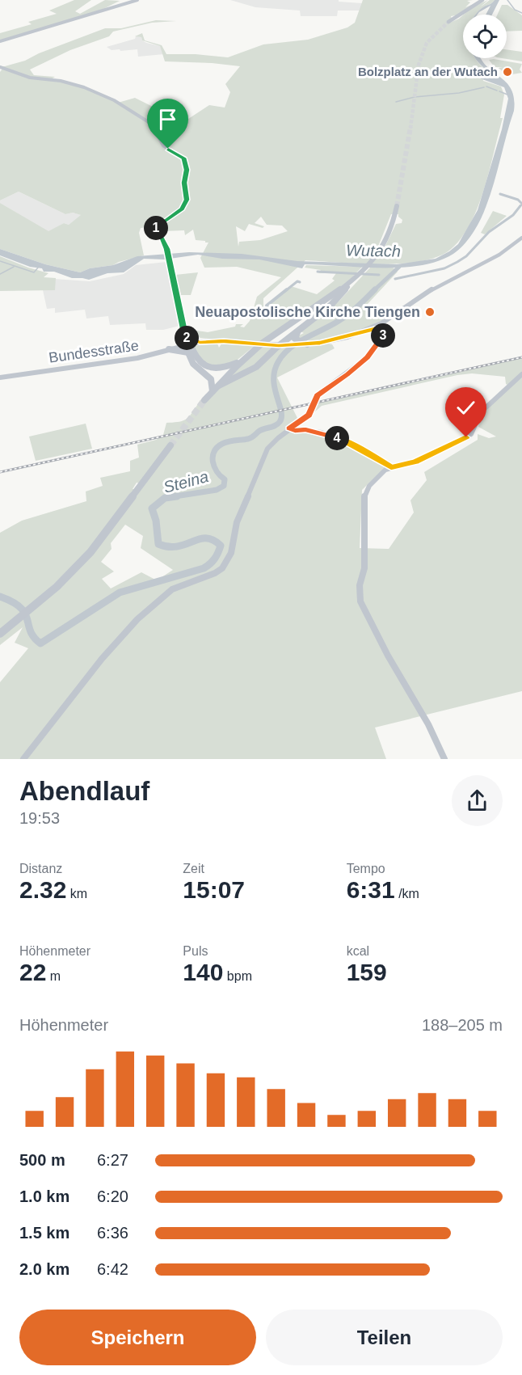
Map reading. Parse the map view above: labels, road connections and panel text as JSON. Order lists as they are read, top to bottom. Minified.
{"streets":{"main road":["Bundesstraße"]},"water":["Wutach","Steina"],"places":["Bolzplatz an der Wutach","Neuapostolische Kirche Tiengen"],"page":{"pins":["1","3","2","4"],"heading":["Abendlauf","19:53"],"stats":[["Distanz","2.32 km"],["Zeit","15:07"],["Tempo","6:31 /km"],["Höhenmeter","22 m"],["Puls","140 bpm"],["kcal","159"]],"chart":["Höhenmeter","188–205 m"],"list":[{"name":"500 m","note":"6:27"},{"name":"1.0 km","note":"6:20"},{"name":"1.5 km","note":"6:36"},{"name":"2.0 km","note":"6:42"}],"buttons":["Speichern","Teilen"]}}
